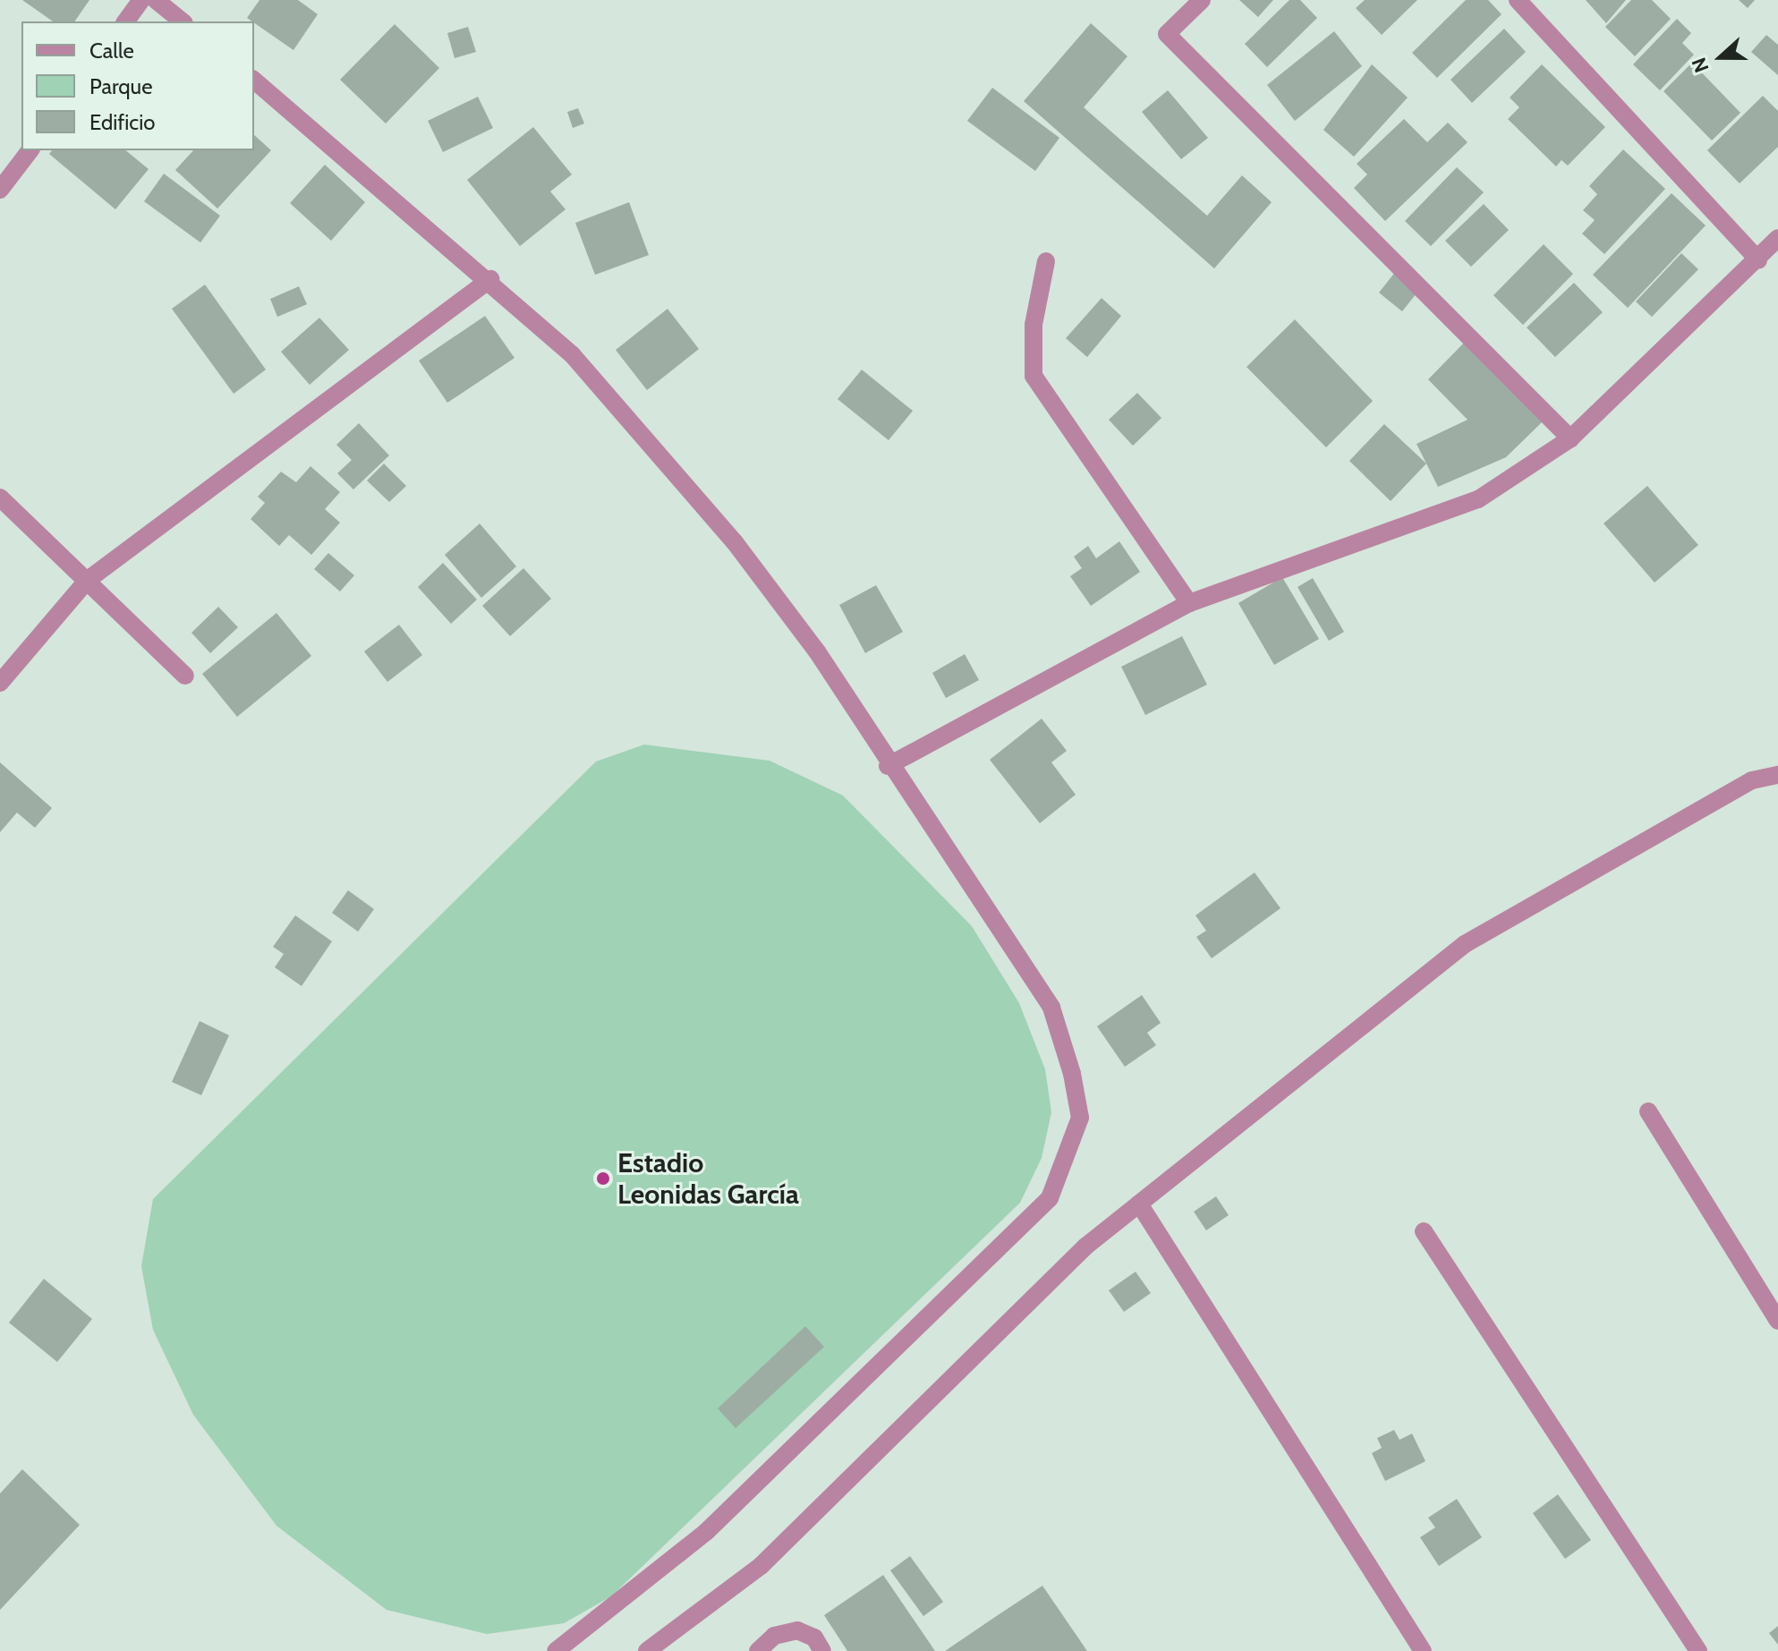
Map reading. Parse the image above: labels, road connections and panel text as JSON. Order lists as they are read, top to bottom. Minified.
{"places":["Estadio Leonidas García"],"legend":["Calle","Parque","Edificio"],"north":"left"}
